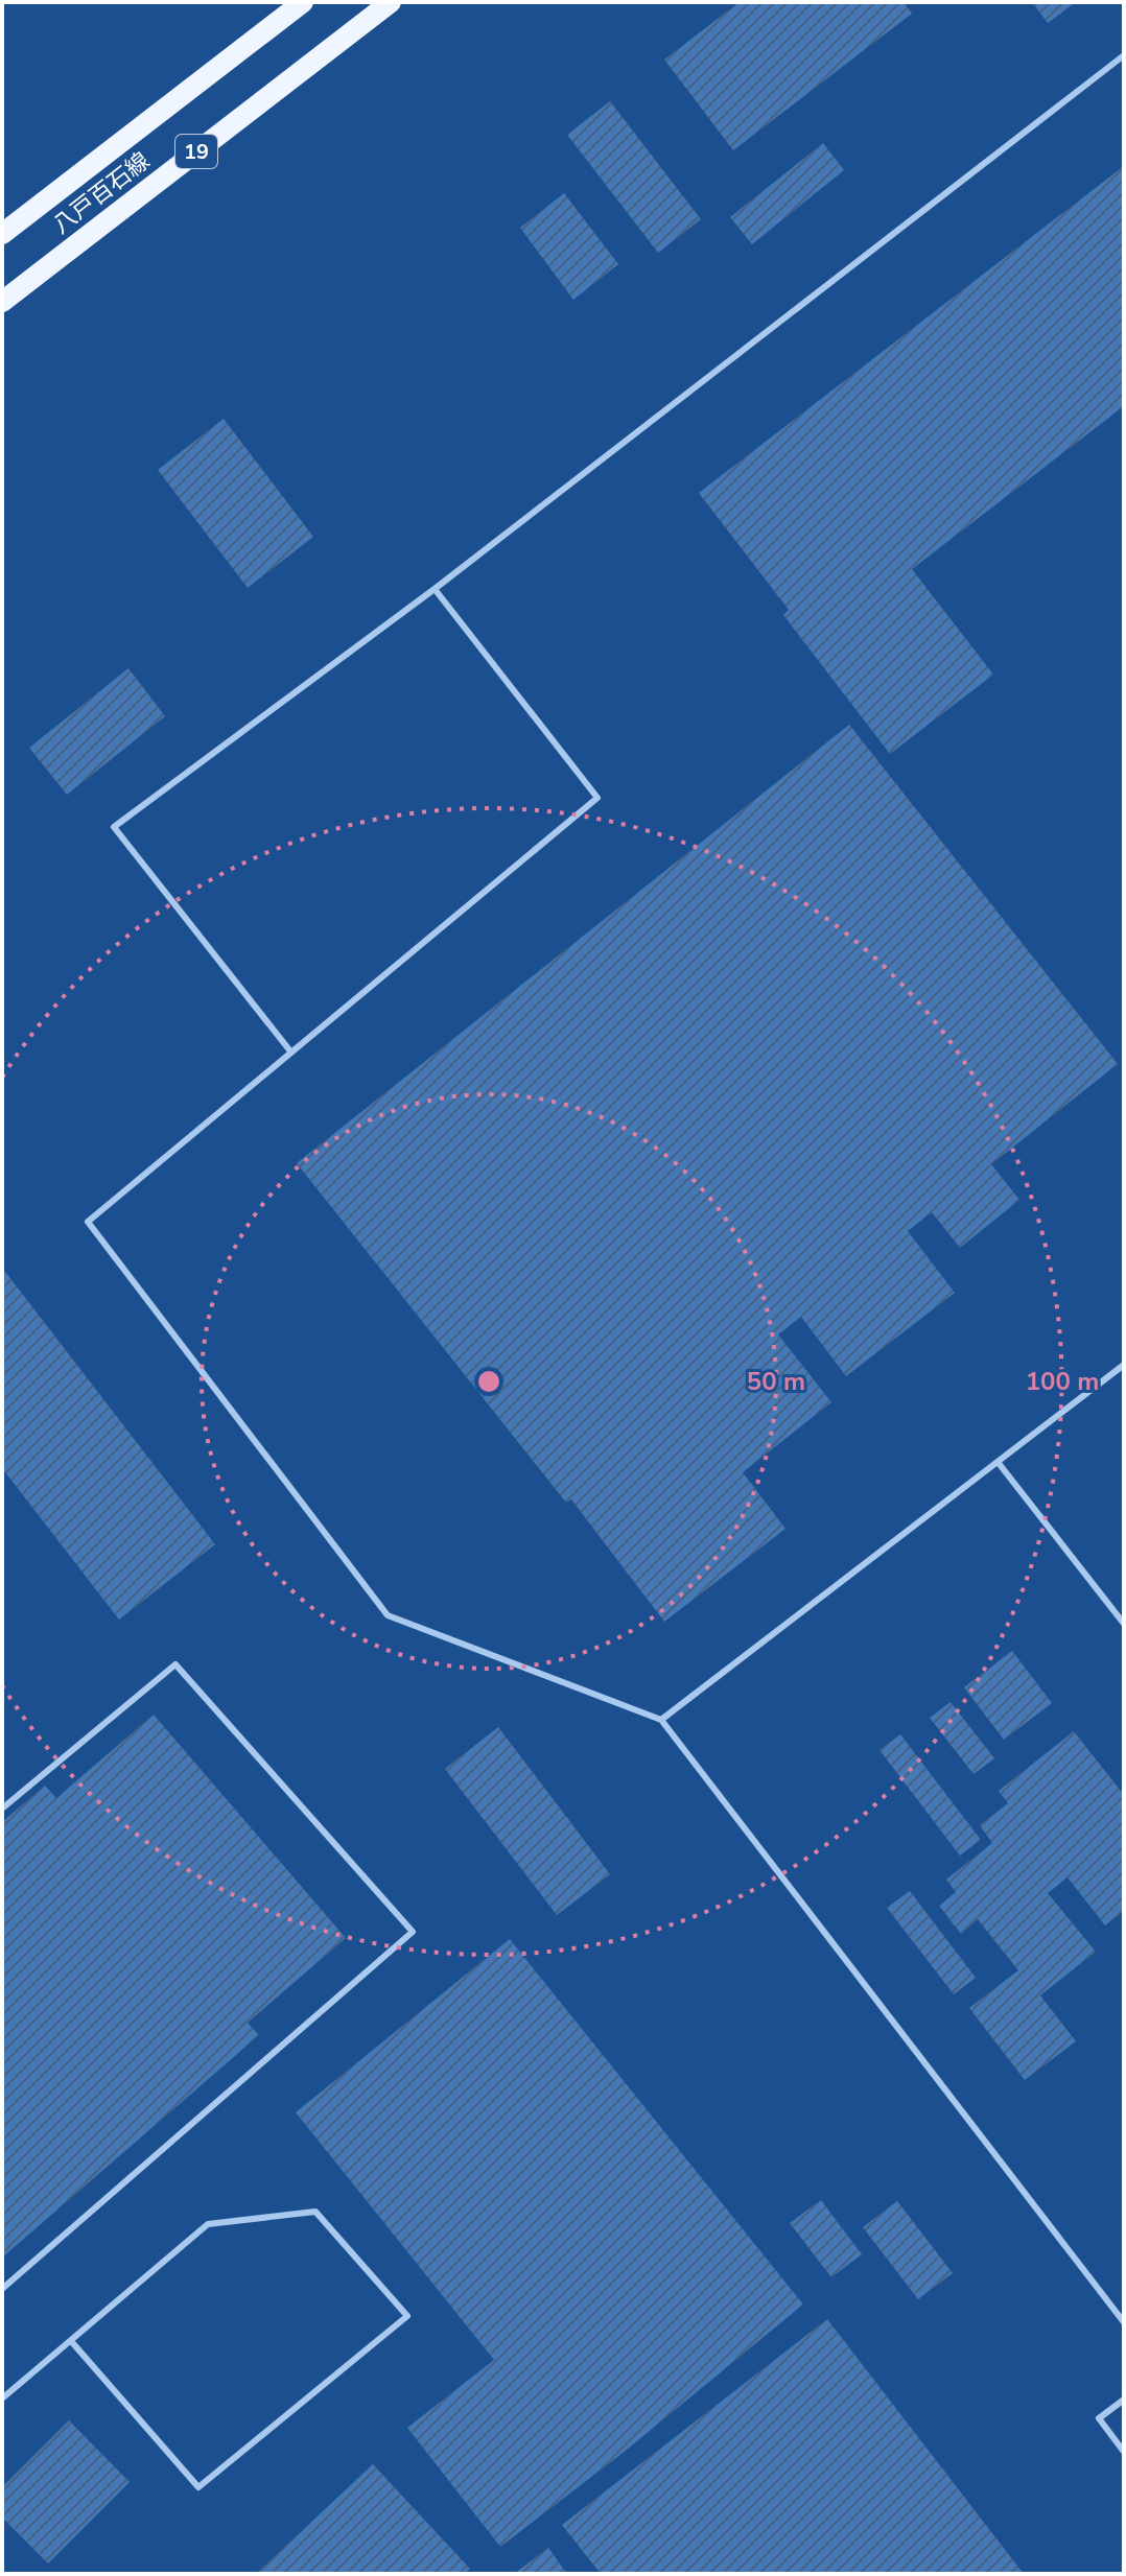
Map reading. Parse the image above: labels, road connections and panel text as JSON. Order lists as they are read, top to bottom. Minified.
{"streets":{"main road":["19","八戸百石線"]},"rings":["50 m","100 m"]}
